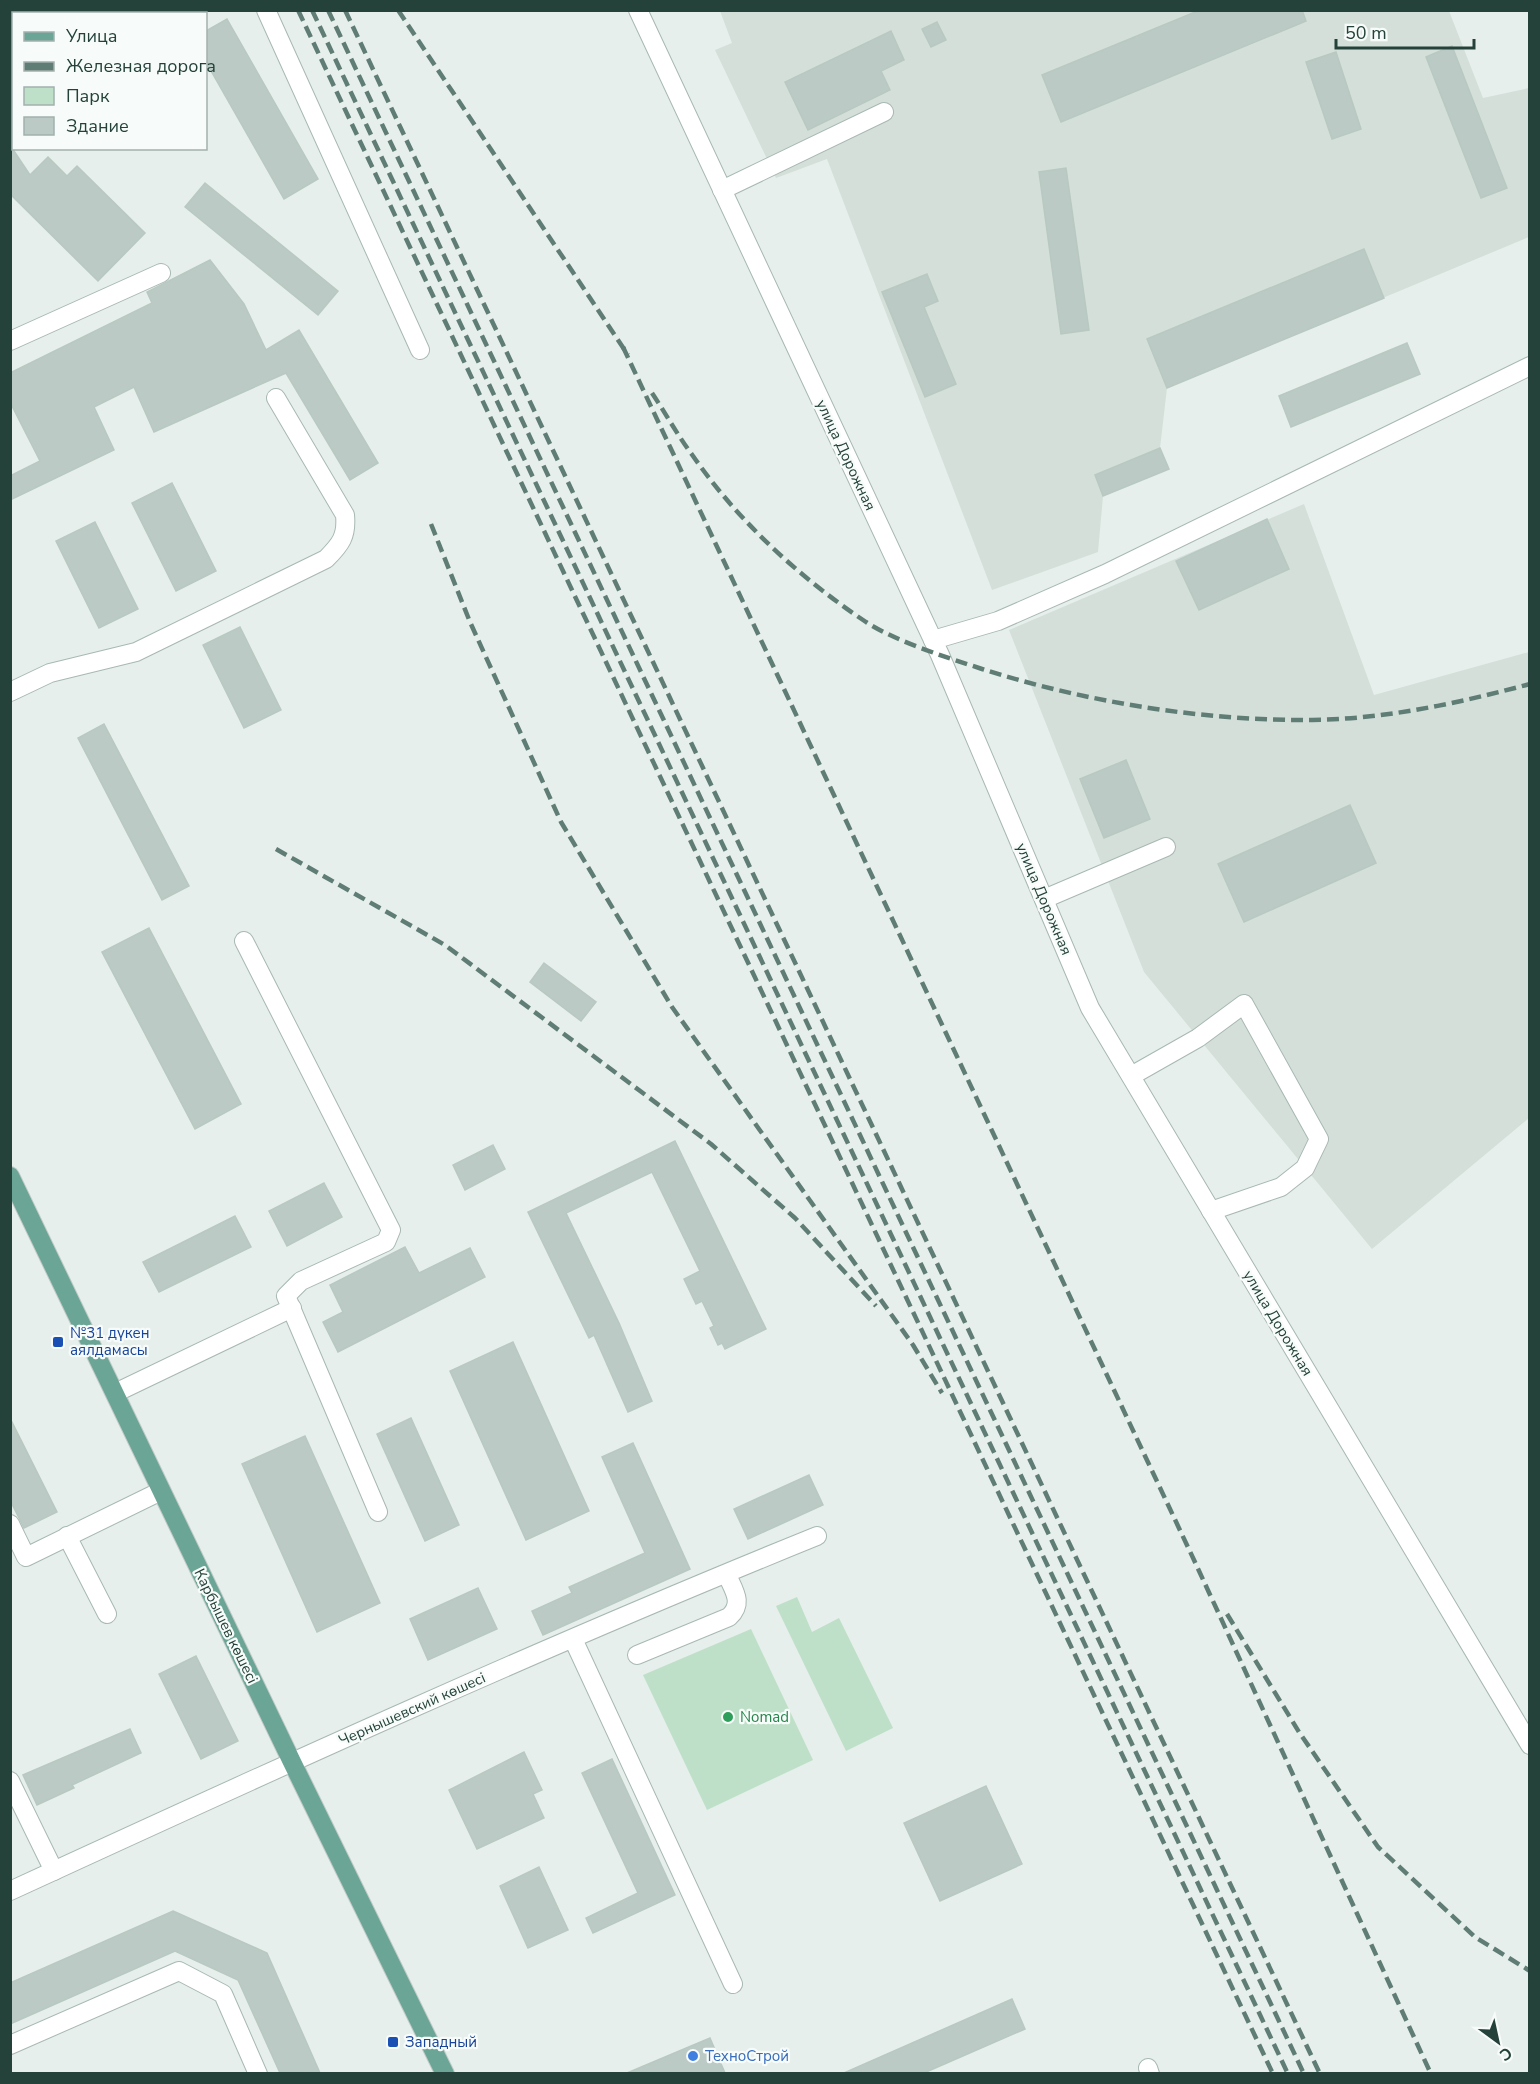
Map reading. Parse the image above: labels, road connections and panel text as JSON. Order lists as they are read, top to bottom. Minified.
{"streets":{"main road":["Карбышев көшесі"],"street":["улица Дорожная","Чернышевский көшесі"]},"crossings":[["Карбышев көшесі","Чернышевский көшесі"]],"places":{"transit":["№31 дүкен аялдамасы","Западный"],"other":["Nomad","ТехноСтрой"]},"legend":["Улица","Железная дорога","Парк","Здание"],"scale_bar":"50 m","north":"bottom right"}
